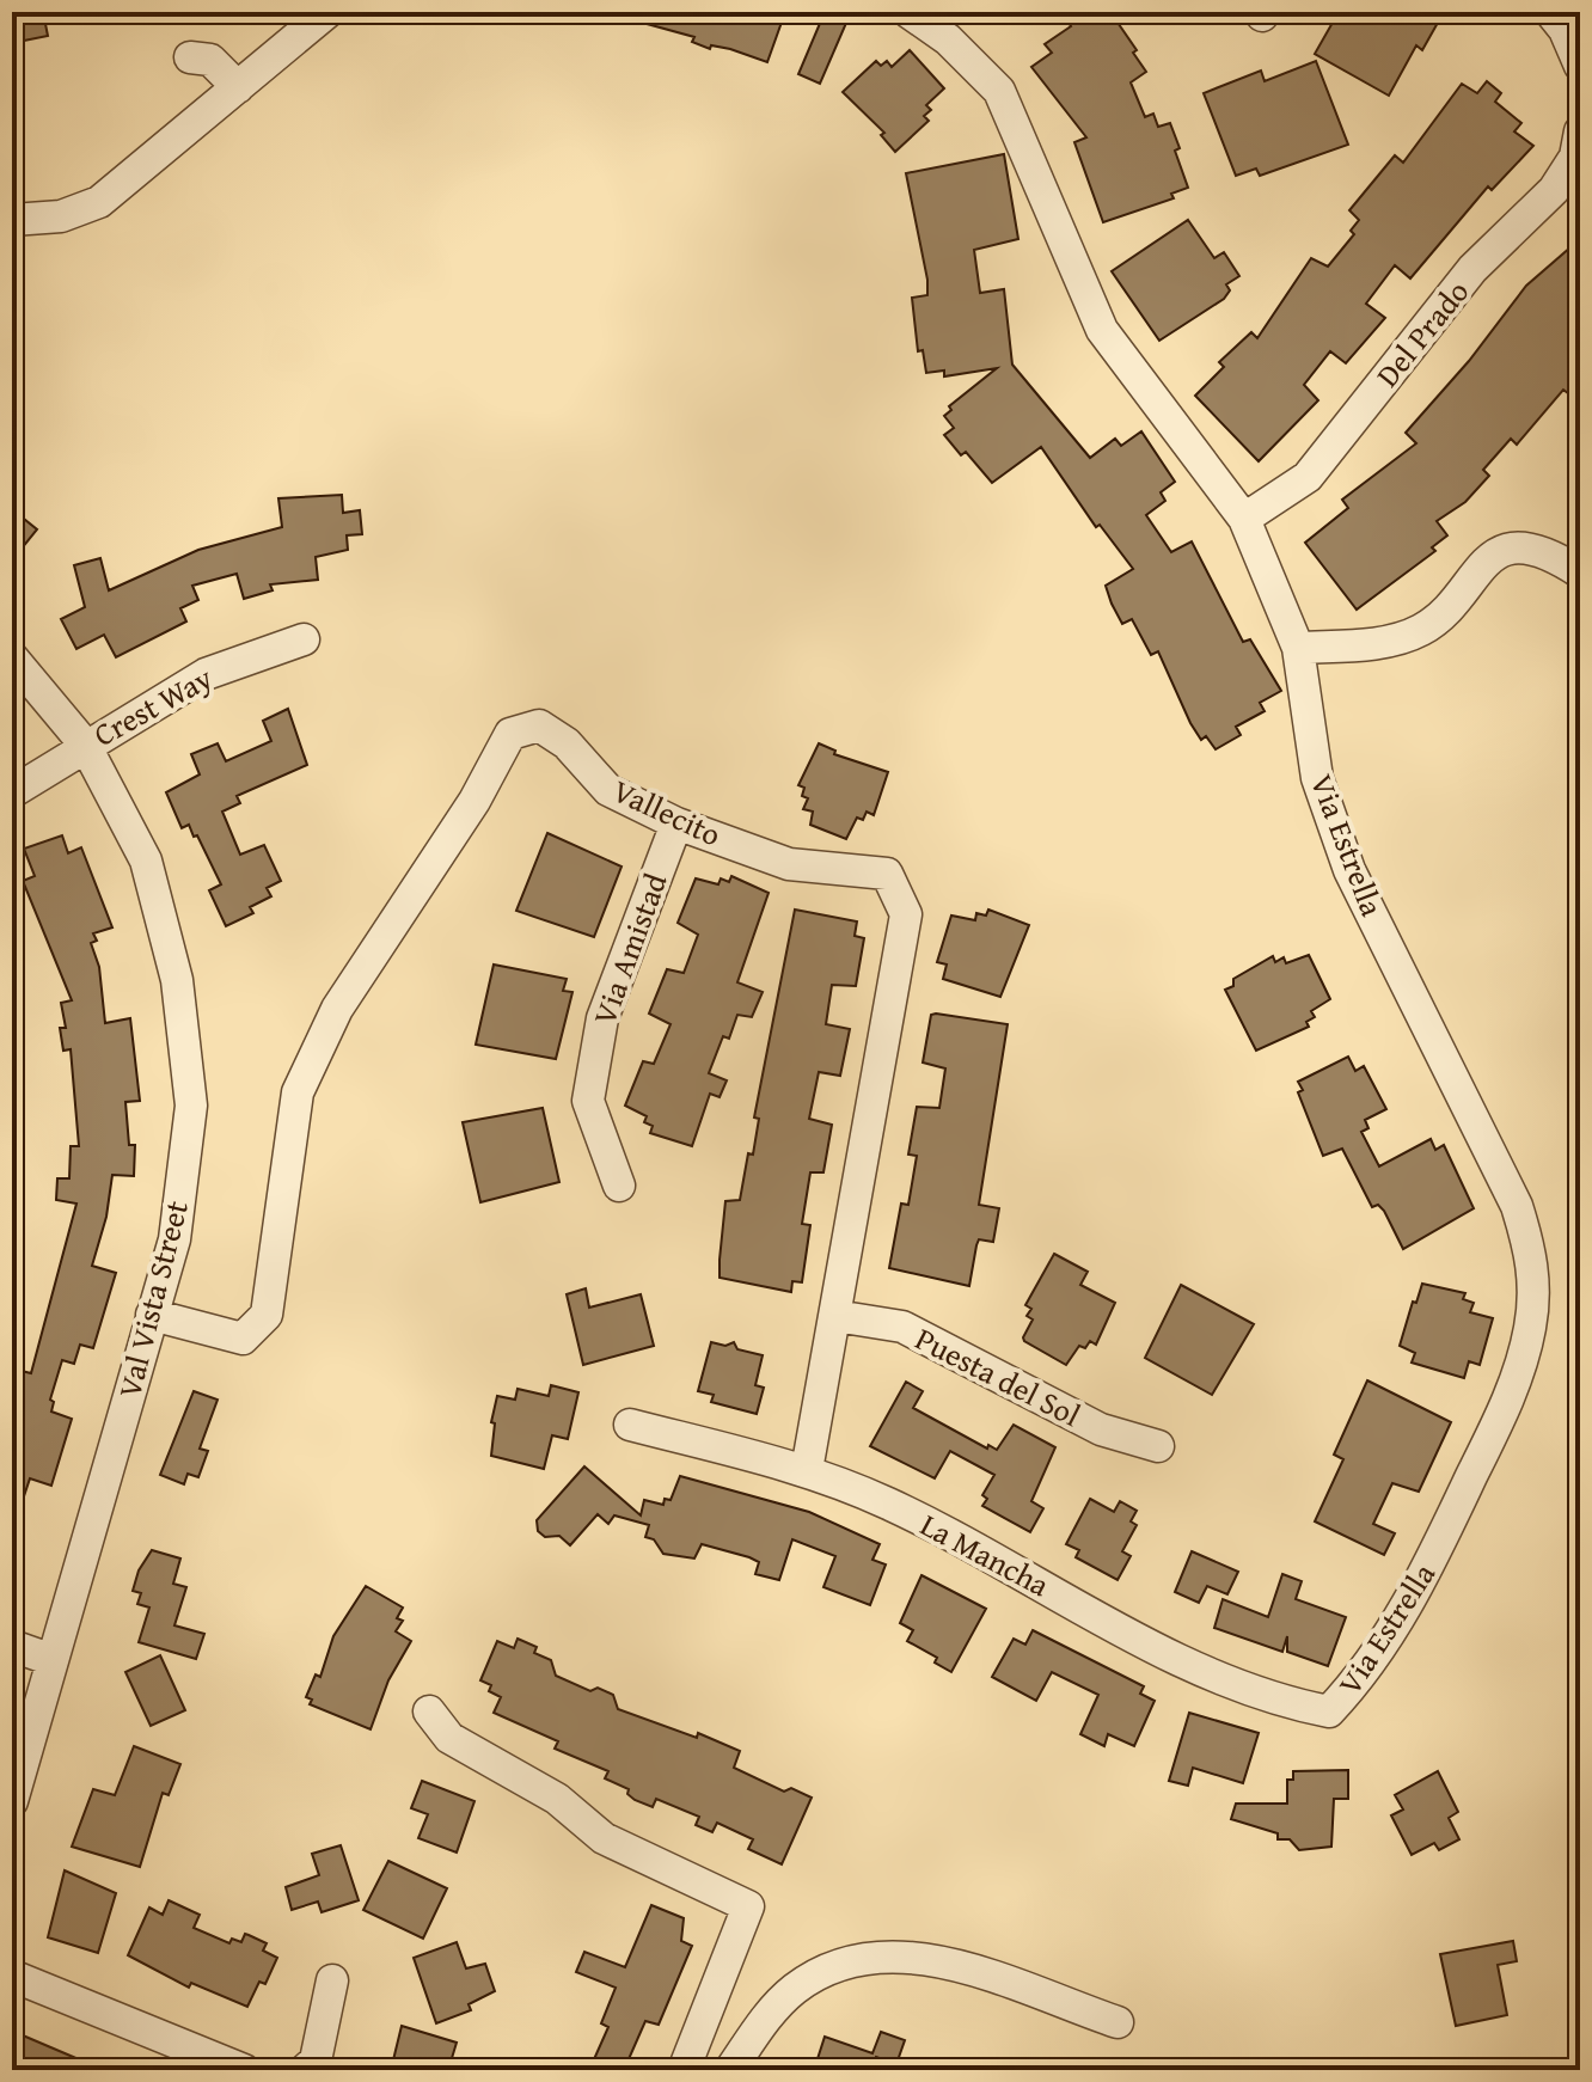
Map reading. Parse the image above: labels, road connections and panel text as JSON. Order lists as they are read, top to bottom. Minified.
{"streets":{"street":["Del Prado","Crest Way","Vallecito","Via Estrella","Via Amistad","Val Vista Street","Puesta del Sol","La Mancha"]},"crossings":[["Del Prado","Via Estrella"],["Crest Way","Val Vista Street"],["Vallecito","Via Amistad"],["Vallecito","Val Vista Street"],["Vallecito","Puesta del Sol"],["Vallecito","La Mancha"],["Via Estrella","La Mancha"]]}
